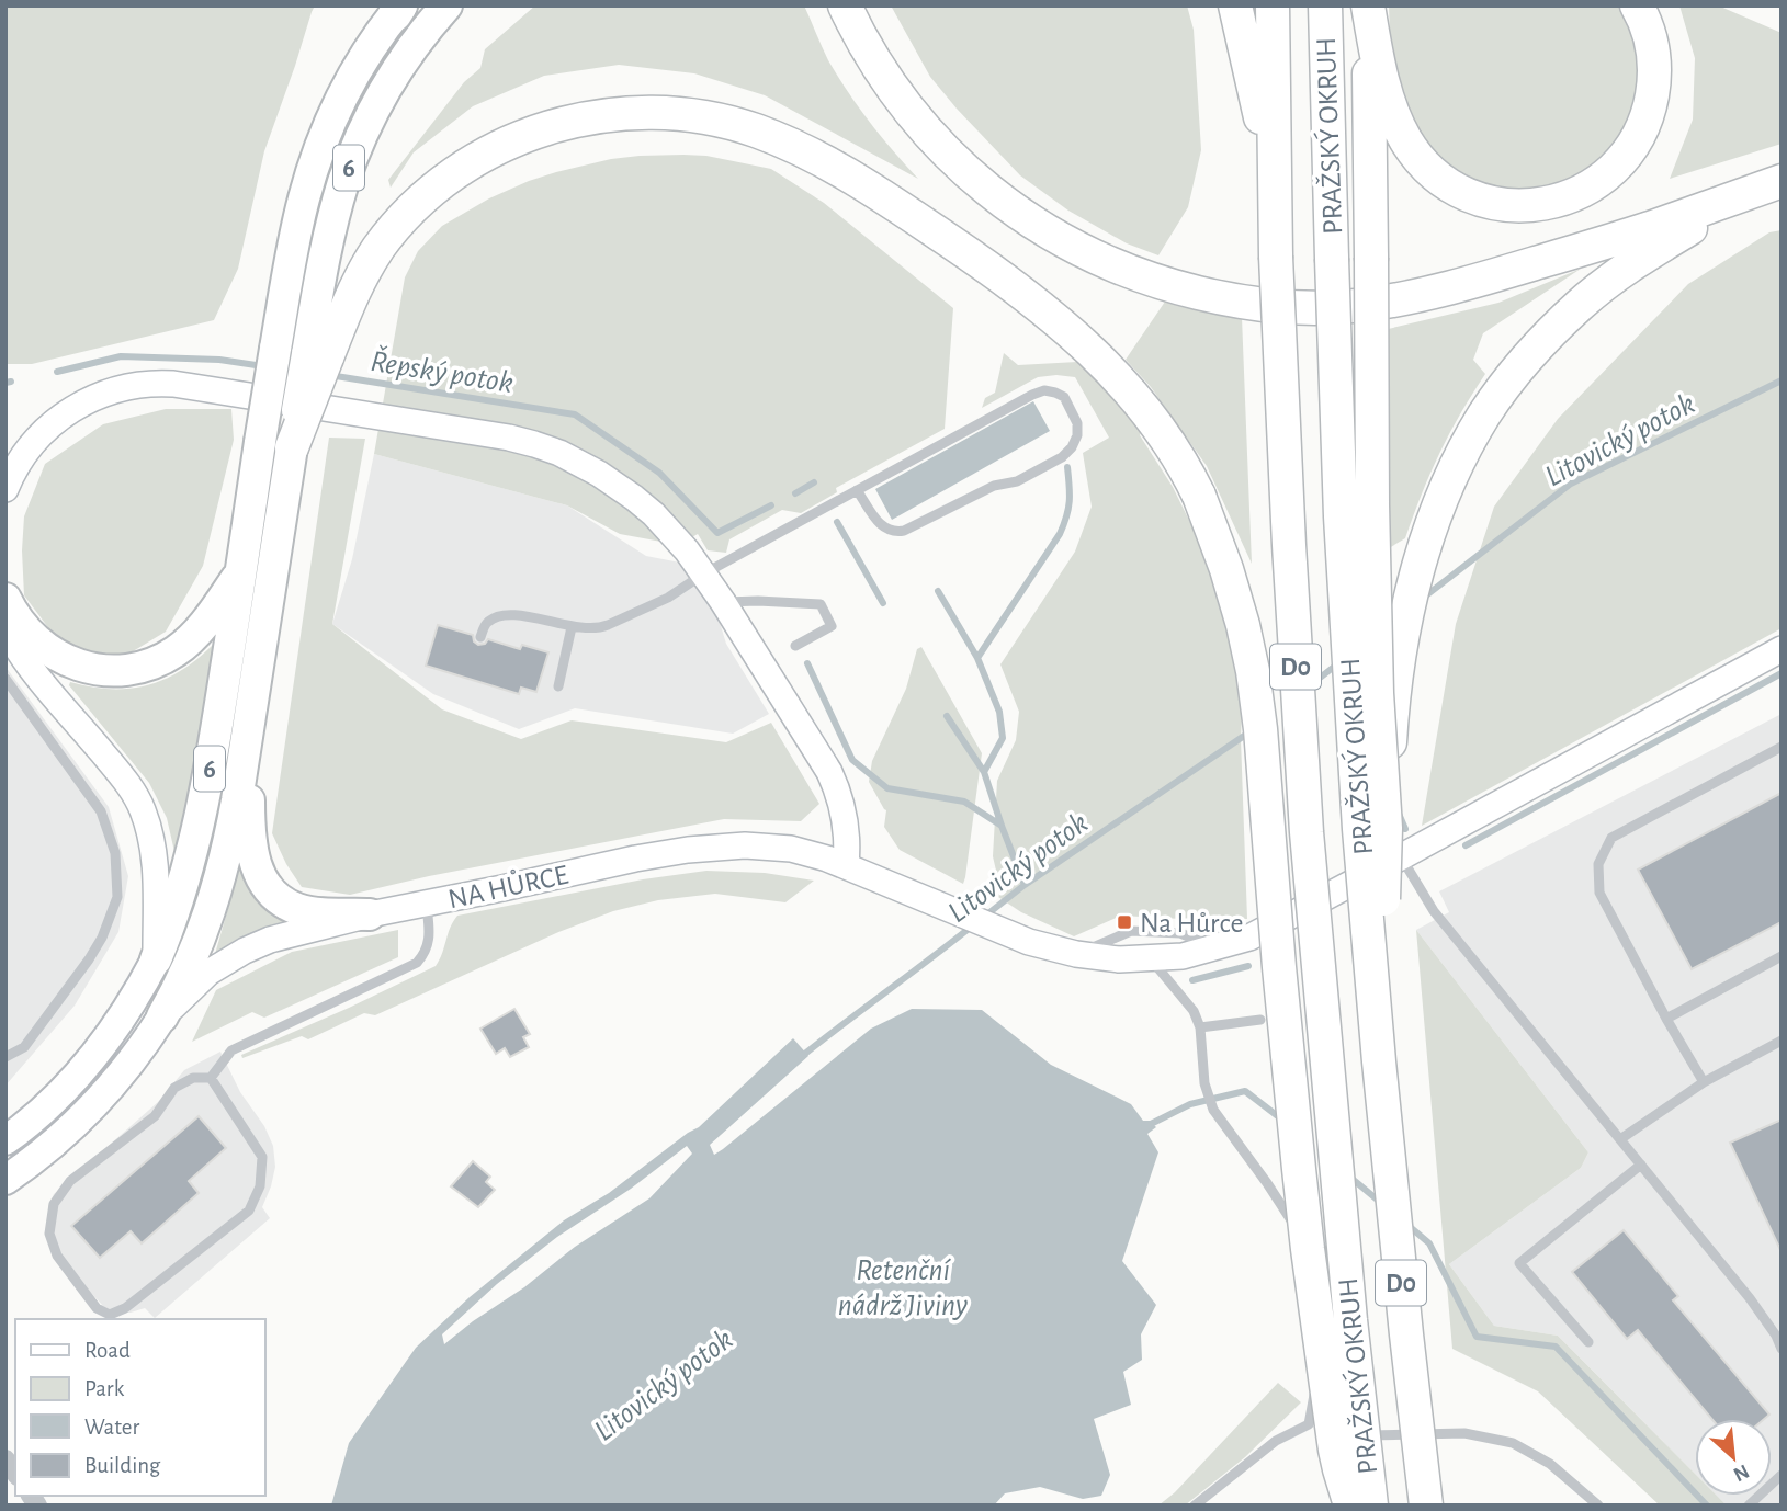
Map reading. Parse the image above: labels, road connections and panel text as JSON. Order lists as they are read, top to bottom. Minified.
{"streets":{"highway":["PRAŽSKÝ OKRUH","6","D0"],"main road":["NA HŮRCE"]},"water":["Řepský potok","Litovický potok","Retenční nádrž Jiviny"],"places":{"transit":["Na Hůrce"]},"legend":["Road","Park","Water","Building"],"north":"bottom right"}
